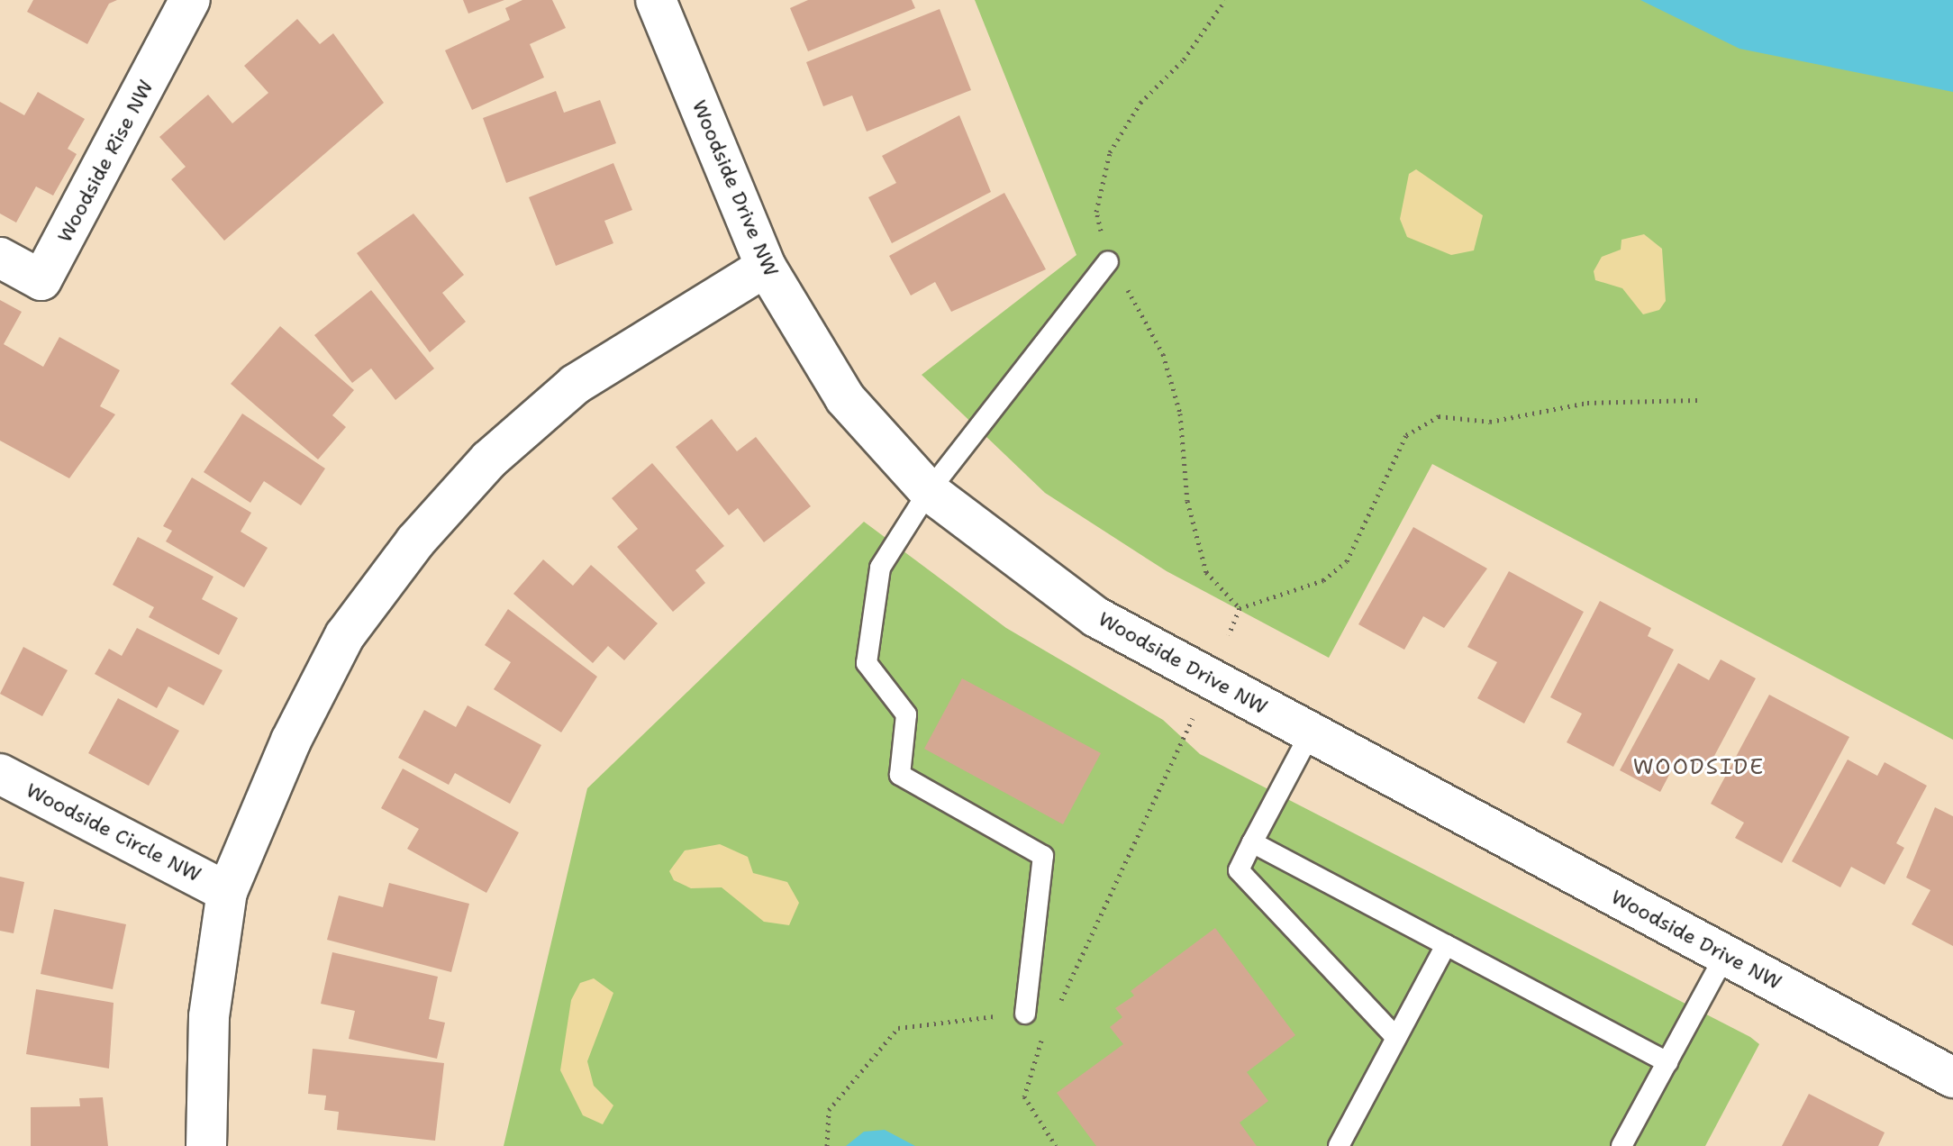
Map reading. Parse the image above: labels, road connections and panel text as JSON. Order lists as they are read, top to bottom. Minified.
{"streets":{"street":["Woodside Rise NW","Woodside Drive NW","Woodside Circle NW"]},"districts":["WOODSIDE"]}
